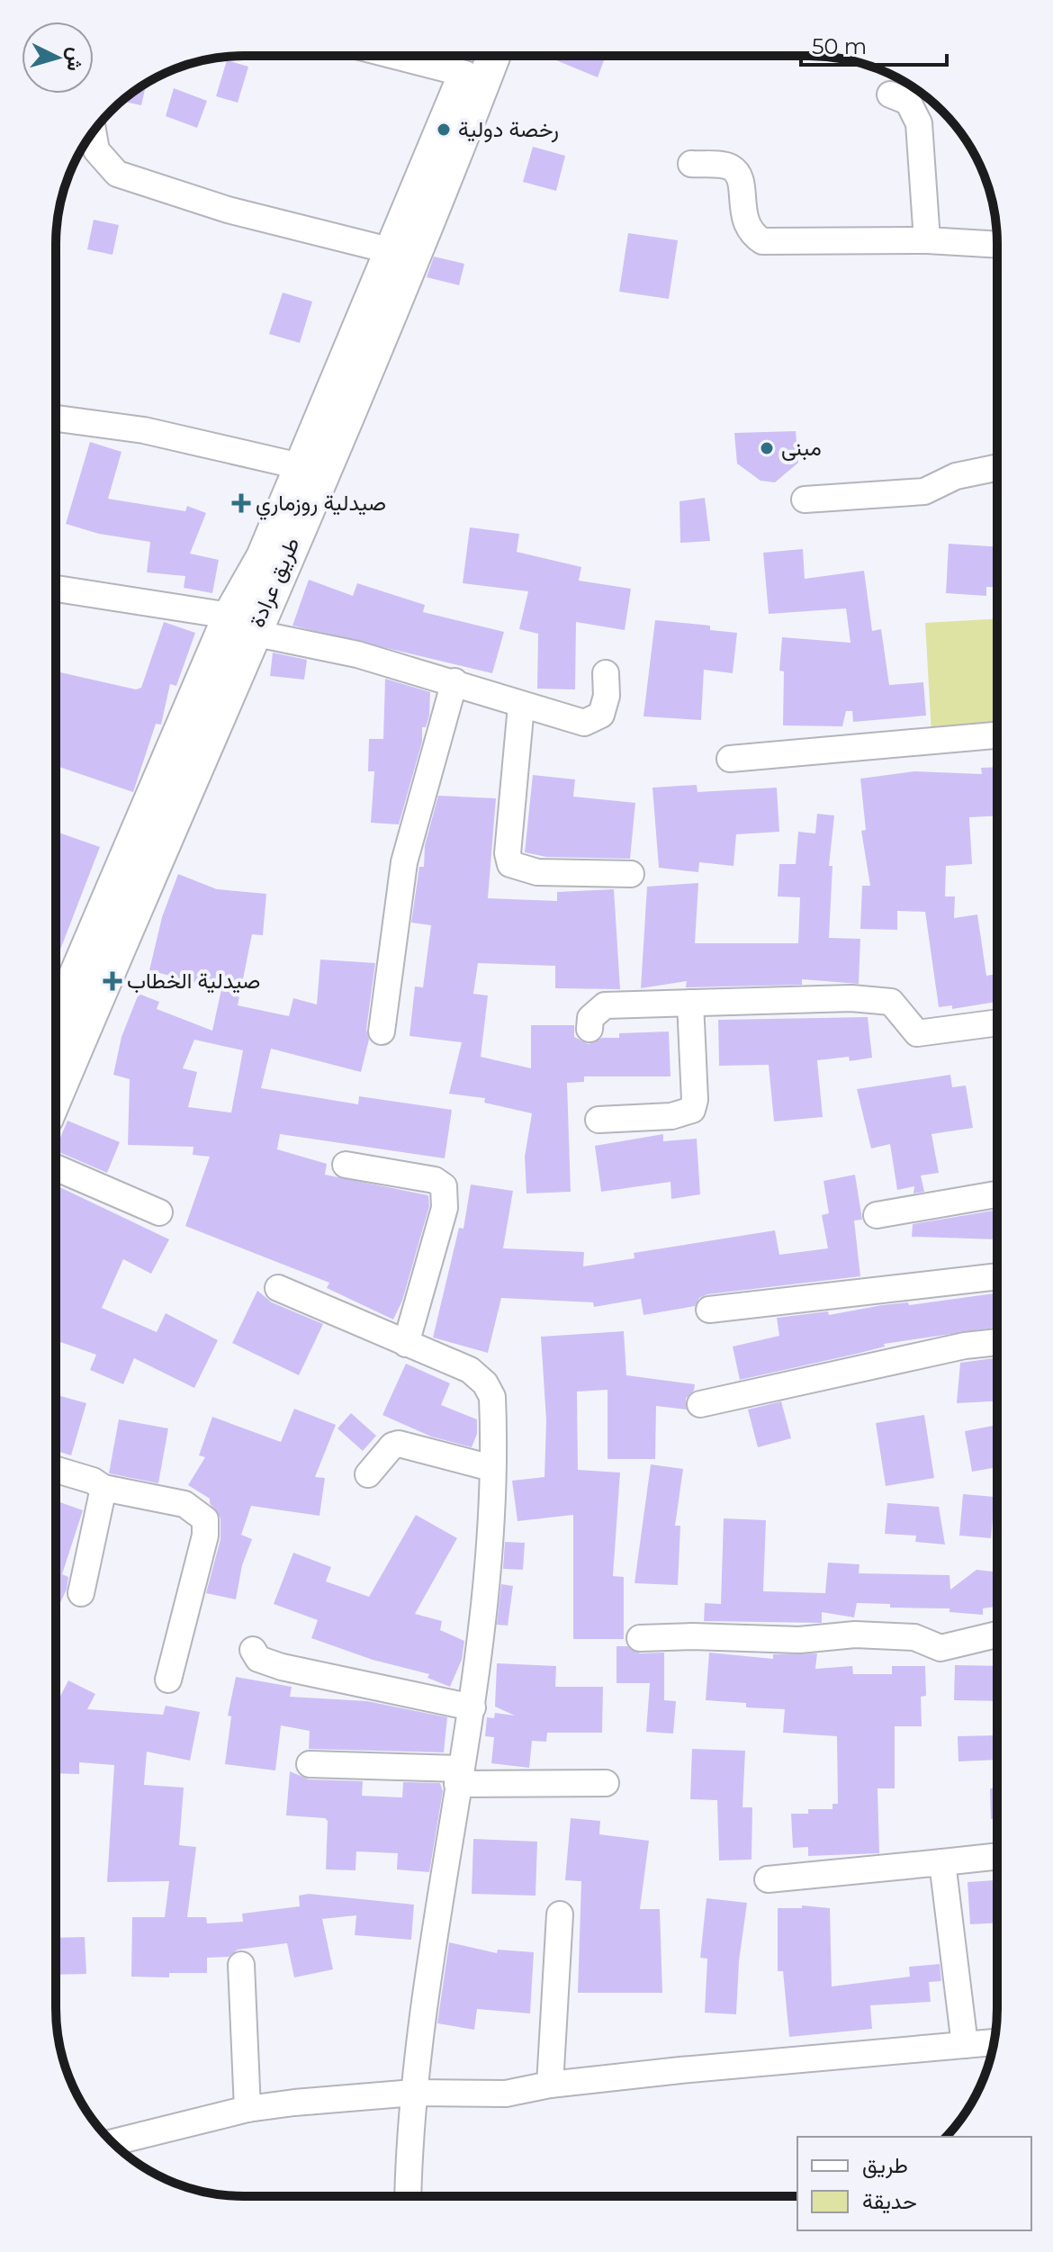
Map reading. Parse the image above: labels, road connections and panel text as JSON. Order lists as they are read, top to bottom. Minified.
{"streets":{"main road":["طريق عرادة"]},"places":{"other":["رخصة دولية","مبنى"],"health":["صيدلية روزماري","صيدلية الخطاب"]},"legend":["طريق","حديقة"],"scale_bar":"50 m","north":"right"}
